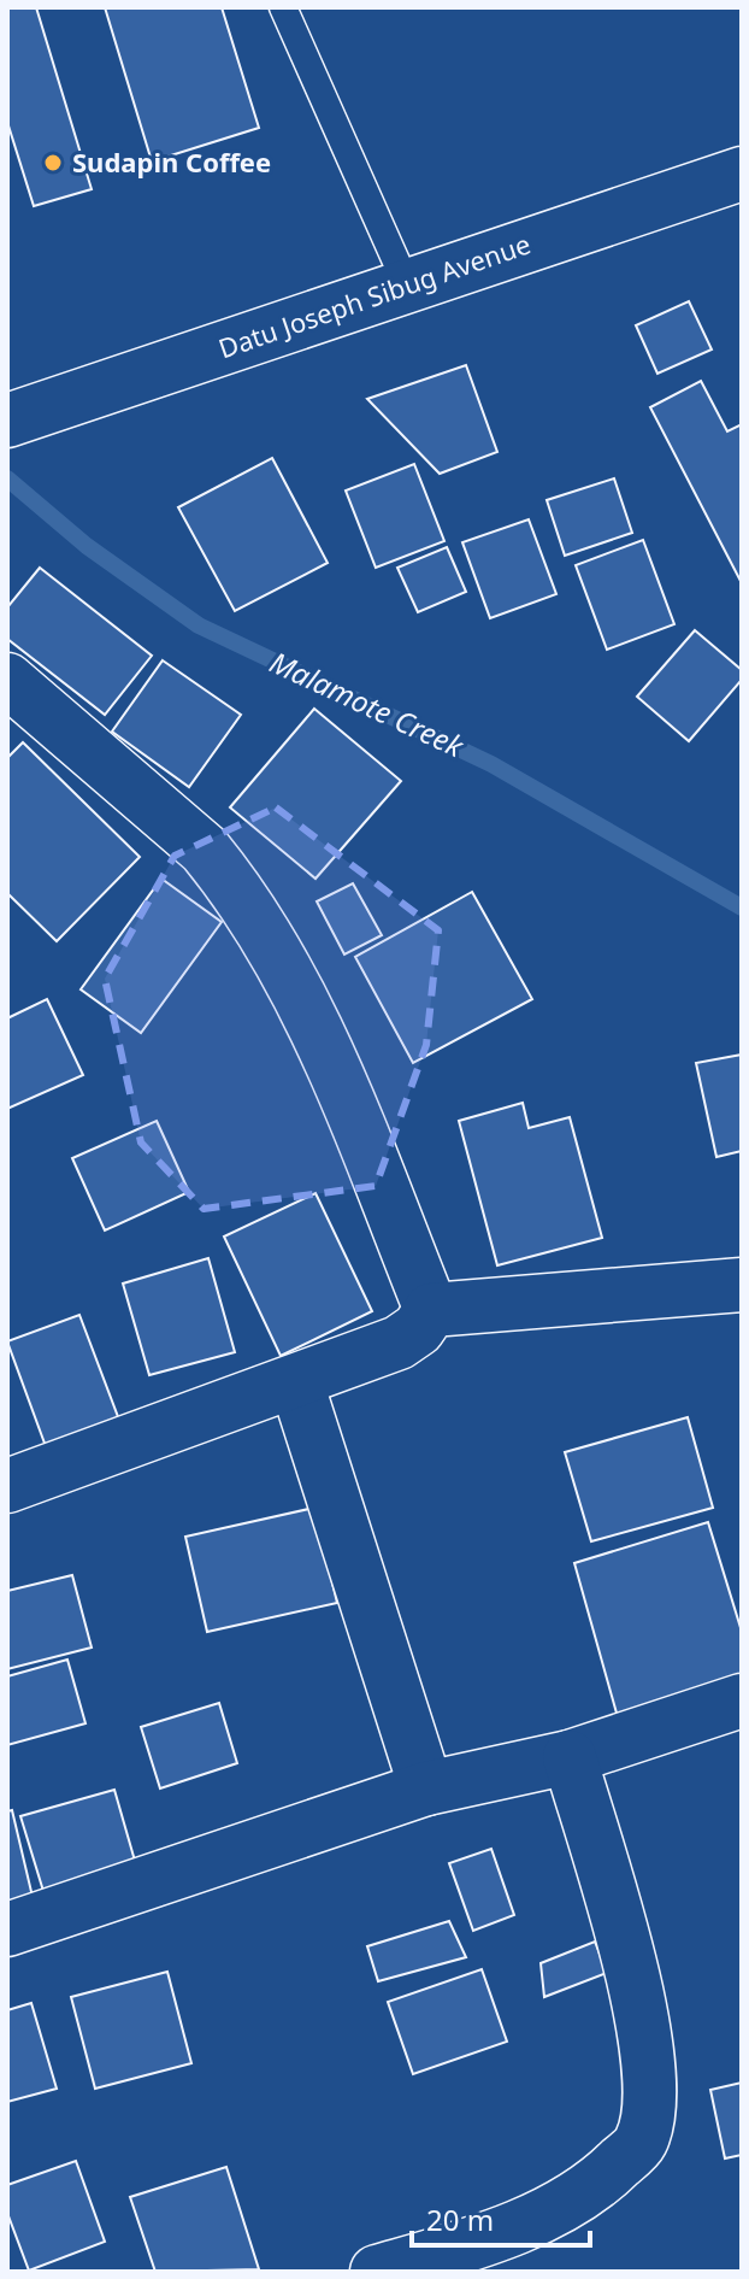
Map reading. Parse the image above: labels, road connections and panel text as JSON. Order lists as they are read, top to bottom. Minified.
{"streets":{"street":["Datu Joseph Sibug Avenue"]},"water":["Malamote Creek"],"places":["Sudapin Coffee"],"scale_bar":"20 m"}
